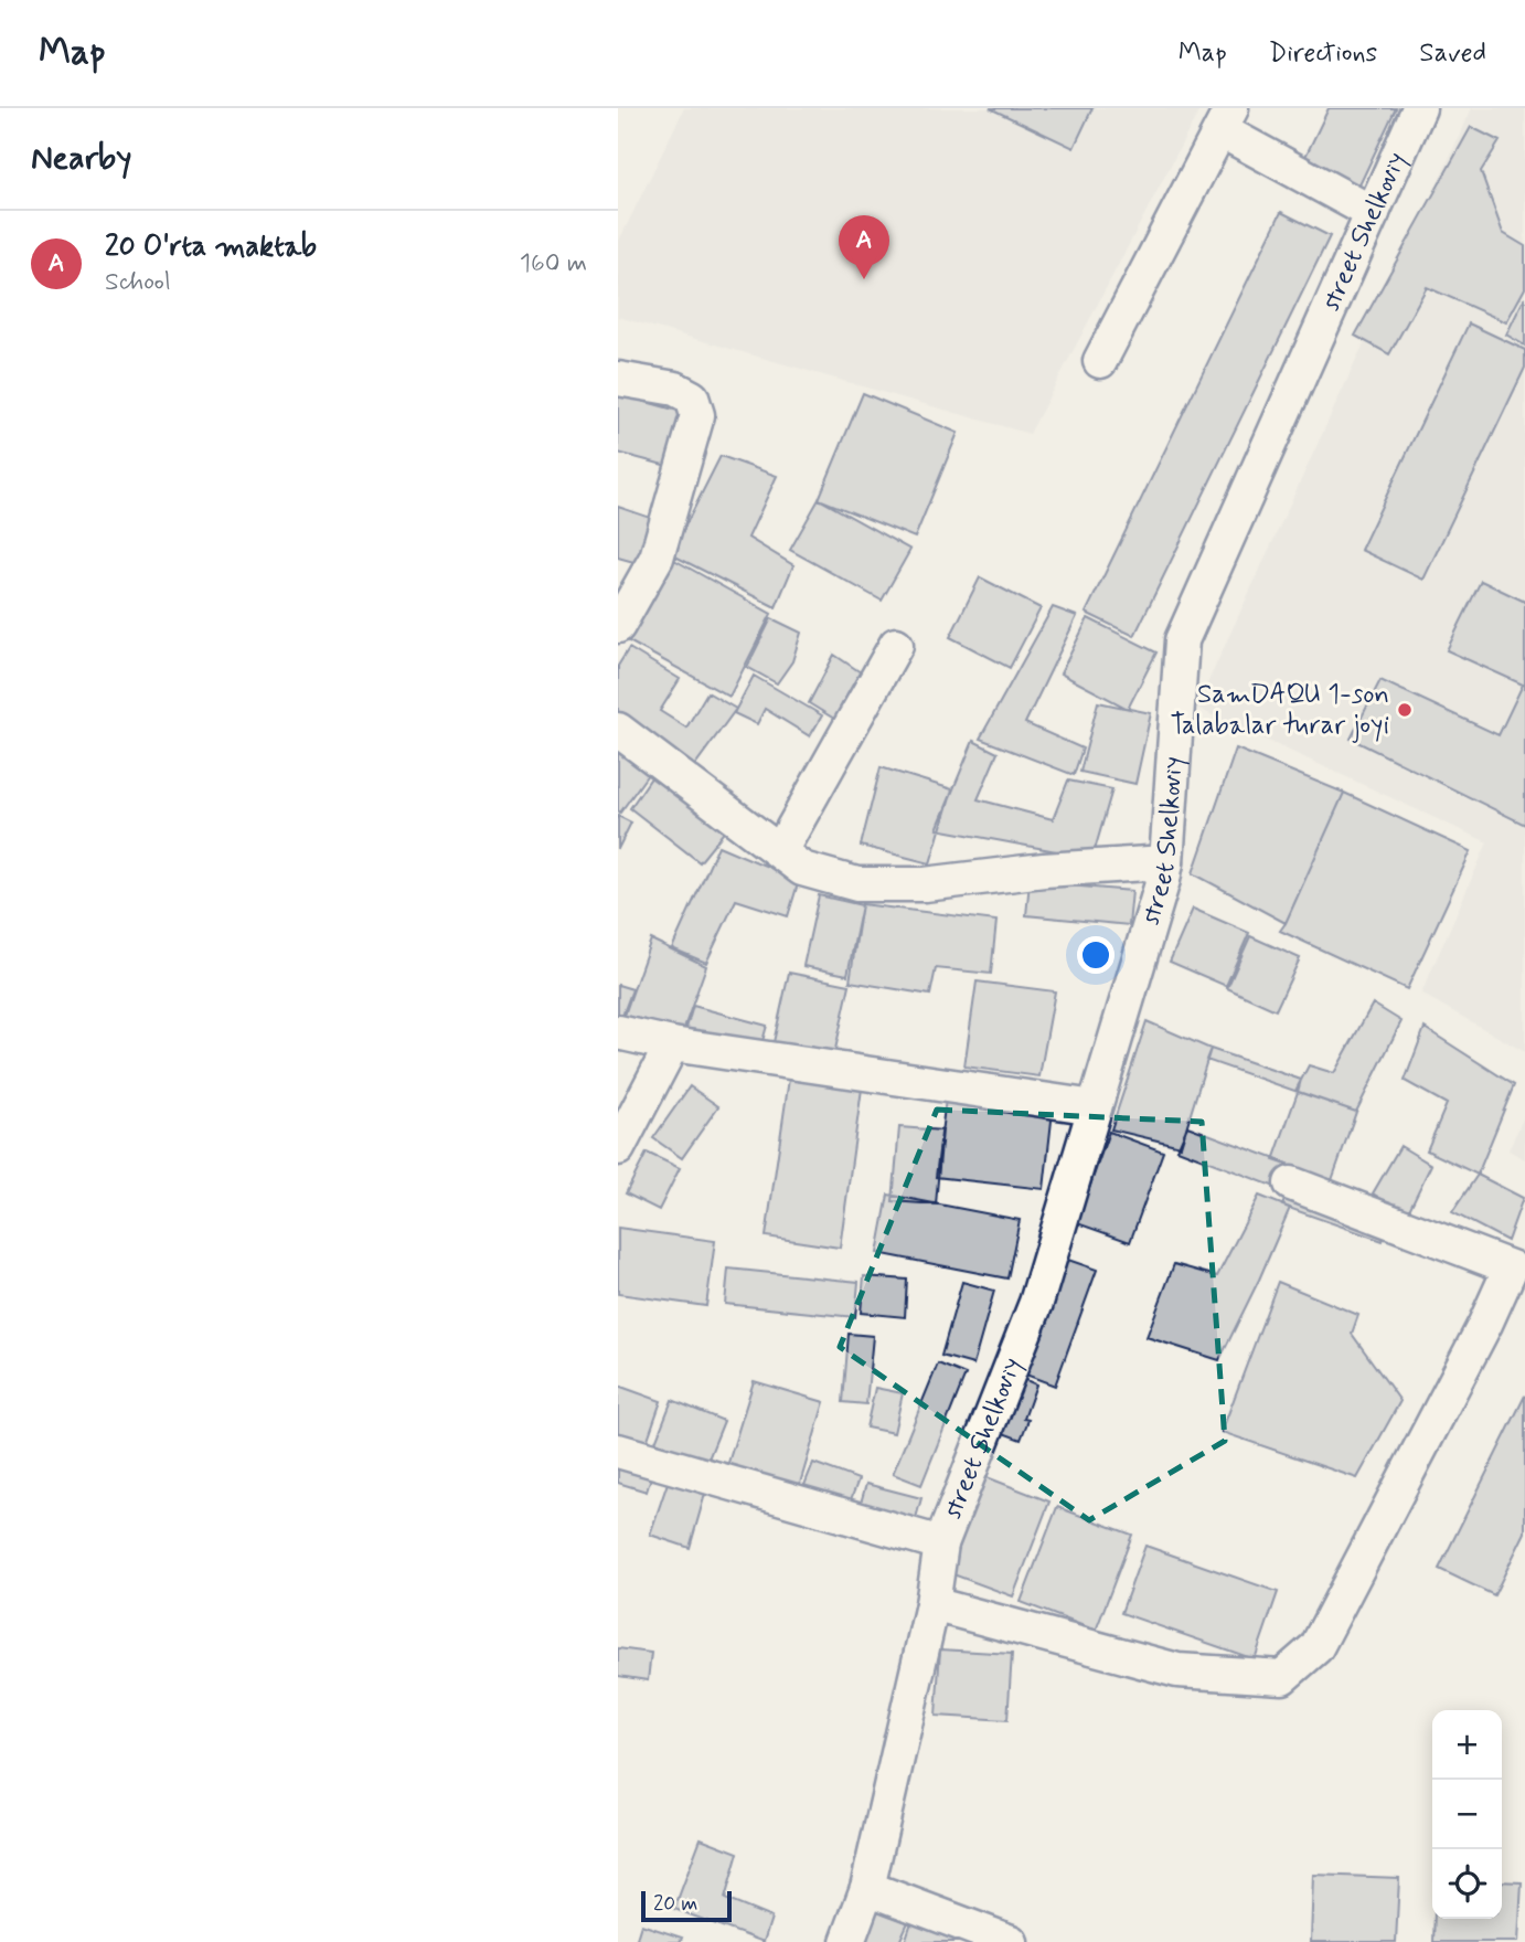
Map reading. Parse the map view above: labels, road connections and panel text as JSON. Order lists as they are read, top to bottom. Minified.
{"streets":{"street":["street Shelkoviy"]},"places":["SamDAQU 1-son Talabalar turar joyi"],"scale_bar":"20 m","page":{"header":"Map","nav":["Map","Directions","Saved"],"heading":"Nearby","list":[{"mark":"A","name":"20 O'rta maktab","note":"School","value":"160 m"}],"pins":"A","map_buttons":["+","−"],"scale":"20 m"}}
